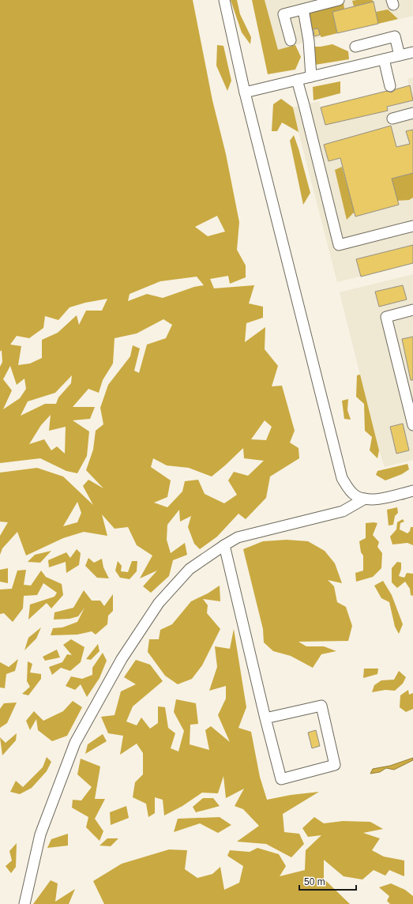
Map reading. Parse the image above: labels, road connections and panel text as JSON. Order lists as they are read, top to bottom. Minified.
{"scale_bar":"50 m"}
